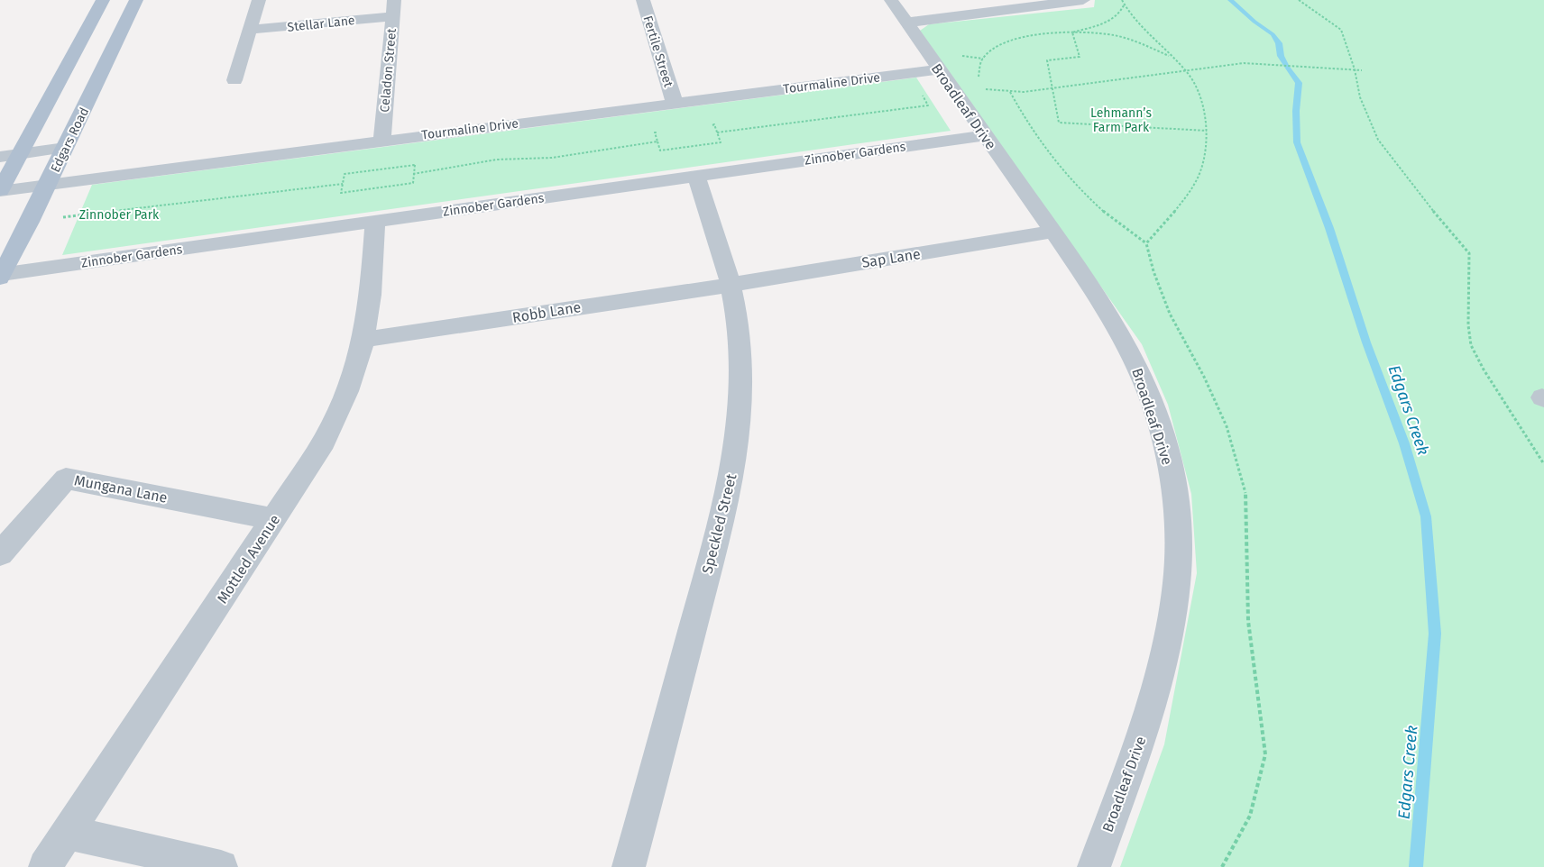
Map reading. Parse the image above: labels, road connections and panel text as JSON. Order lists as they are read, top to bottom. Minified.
{"streets":{"main road":["Edgars Road"],"street":["Stellar Lane","Fertile Street","Celadon Street","Tourmaline Drive","Broadleaf Drive","Zinnober Gardens","Sap Lane","Robb Lane","Mungana Lane","Speckled Street","Mottled Avenue"]},"crossings":[["Stellar Lane","Celadon Street"],["Fertile Street","Tourmaline Drive"],["Celadon Street","Tourmaline Drive"],["Tourmaline Drive","Broadleaf Drive"],["Tourmaline Drive","Edgars Road"],["Broadleaf Drive","Zinnober Gardens"],["Broadleaf Drive","Sap Lane"],["Edgars Road","Zinnober Gardens"],["Zinnober Gardens","Speckled Street"],["Zinnober Gardens","Mottled Avenue"],["Sap Lane","Robb Lane"],["Sap Lane","Speckled Street"],["Robb Lane","Speckled Street"],["Robb Lane","Mottled Avenue"],["Mungana Lane","Mottled Avenue"]],"water":["Edgars Creek"],"parks":["Lehmann’s Farm Park","Zinnober Park"]}
